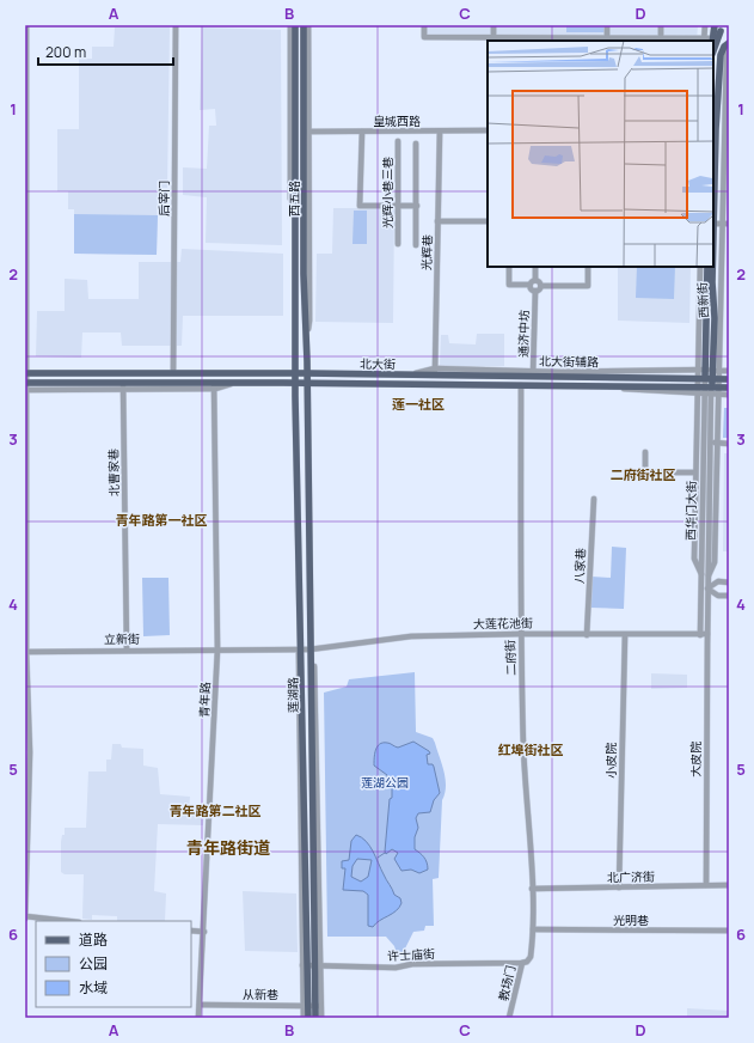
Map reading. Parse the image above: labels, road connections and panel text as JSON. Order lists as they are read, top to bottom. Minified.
{"streets":{"main road":["西五路","西新街","北大街","莲湖路"],"street":["皇城西路","光辉小巷三巷","后宰门","光辉巷","通济中坊","北大街辅路","北曹家巷","西华门大街","八家巷","大莲花池街","立新街","二府街","青年路","大皮院","小皮院","北广济街","光明巷","许士庙街","教场门","从新巷"]},"crossings":[["皇城西路","西五路"],["皇城西路","光辉巷"],["后宰门","北大街"],["西五路","北大街"],["西五路","莲湖路"],["光辉巷","北大街"],["西新街","北大街辅路"],["西新街","北大街"],["西新街","西华门大街"],["通济中坊","北大街辅路"],["通济中坊","北大街"],["北大街辅路","北大街"],["北大街","北曹家巷"],["北大街","西华门大街"],["北大街","二府街"],["北大街","莲湖路"],["北大街","青年路"],["北曹家巷","立新街"],["西华门大街","大莲花池街"],["西华门大街","大皮院"],["八家巷","大莲花池街"],["大莲花池街","立新街"],["大莲花池街","二府街"],["大莲花池街","莲湖路"],["大莲花池街","大皮院"],["大莲花池街","小皮院"],["立新街","莲湖路"],["立新街","青年路"],["二府街","北广济街"],["二府街","光明巷"],["二府街","教场门"],["莲湖路","许士庙街"],["莲湖路","从新巷"],["青年路","从新巷"],["大皮院","北广济街"],["小皮院","北广济街"],["光明巷","教场门"],["许士庙街","教场门"]],"districts":["莲一社区","二府街社区","青年路第一社区","红埠街社区","青年路第二社区","青年路街道"],"parks":["莲湖公园"],"legend":["道路","公园","水域"],"scale_bar":"200 m","grid":{"columns":["A","B","C","D"],"rows":["1","2","3","4","5","6"]}}
